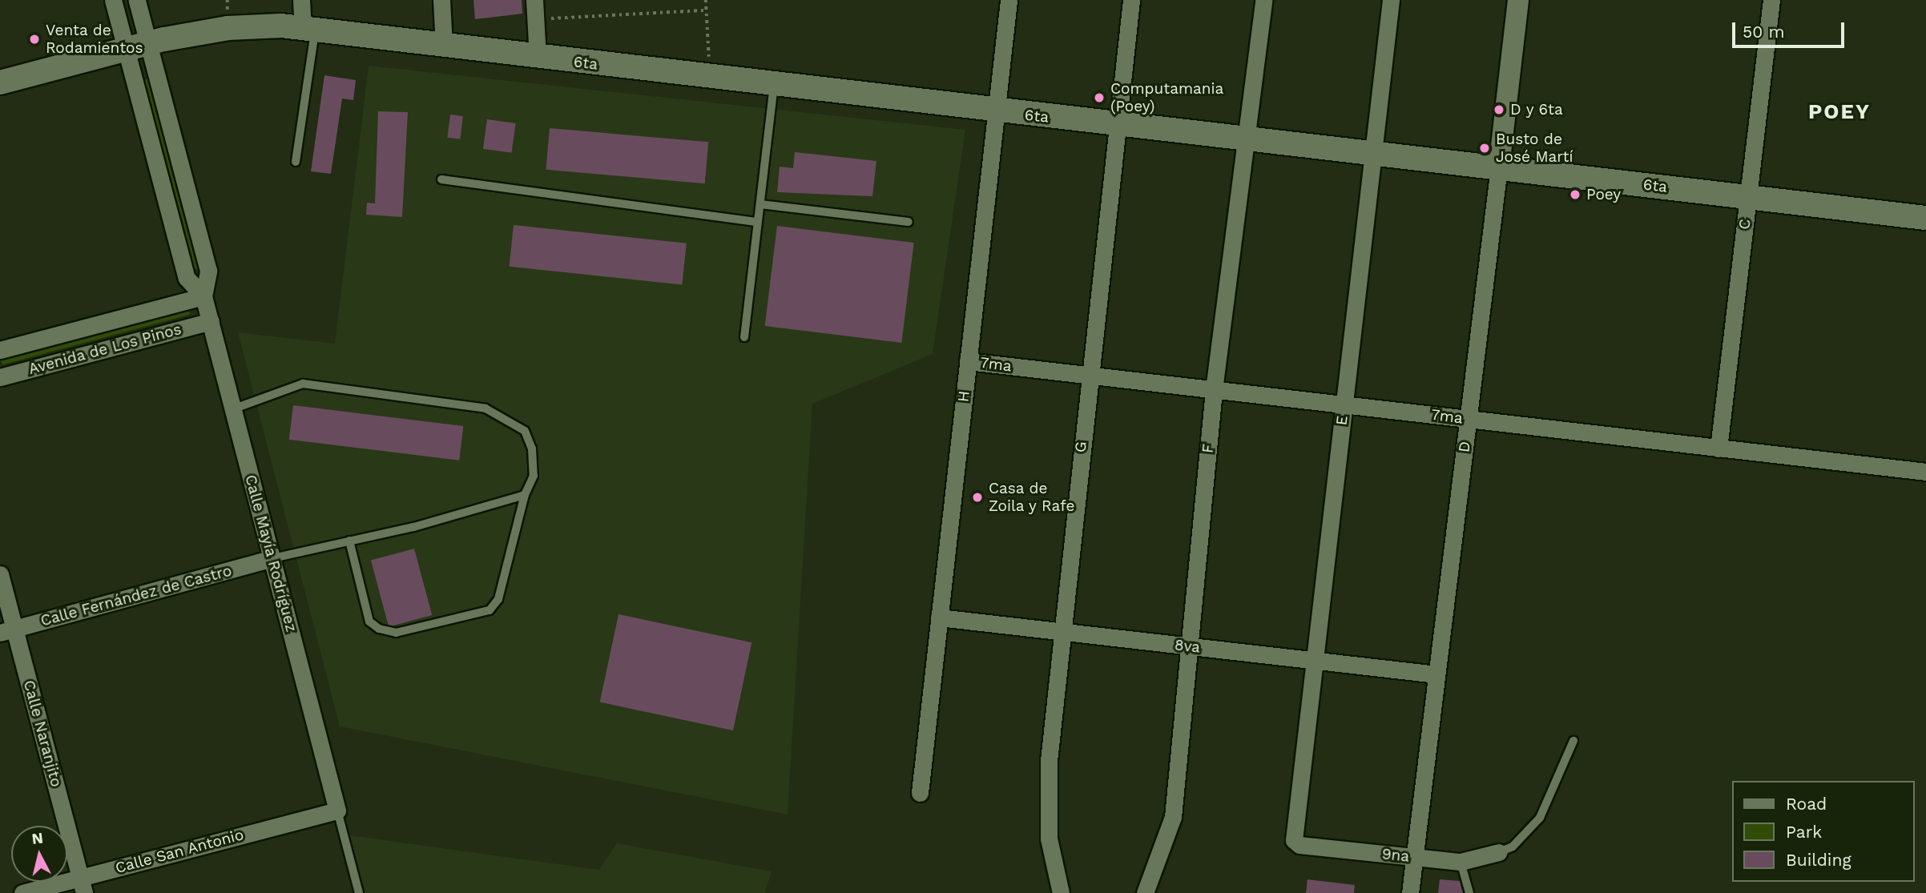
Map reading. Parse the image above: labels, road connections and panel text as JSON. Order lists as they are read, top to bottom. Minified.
{"streets":{"main road":["6ta"],"street":["C","Avenida de Los Pinos","7ma","H","E","G","D","F","Calle Mayía Rodríguez","Calle Fernández de Castro","8va","Calle Naranjito","Calle San Antonio","9na"]},"crossings":[["6ta","C"],["6ta","H"],["6ta","E"],["6ta","G"],["6ta","D"],["6ta","F"],["6ta","Calle Mayía Rodríguez"],["C","7ma"],["Avenida de Los Pinos","Calle Mayía Rodríguez"],["7ma","H"],["7ma","E"],["7ma","G"],["7ma","D"],["7ma","F"],["H","8va"],["E","8va"],["E","9na"],["G","8va"],["D","8va"],["D","9na"],["F","8va"],["Calle Mayía Rodríguez","Calle Fernández de Castro"],["Calle Mayía Rodríguez","Calle San Antonio"],["Calle Fernández de Castro","Calle Naranjito"],["Calle Naranjito","Calle San Antonio"]],"districts":["POEY"],"places":["Venta de Rodamientos","Computamania (Poey)","D y 6ta","Busto de José Martí","Poey","Casa de Zoila y Rafe"],"legend":["Road","Park","Building"],"scale_bar":"50 m","north":"top"}
